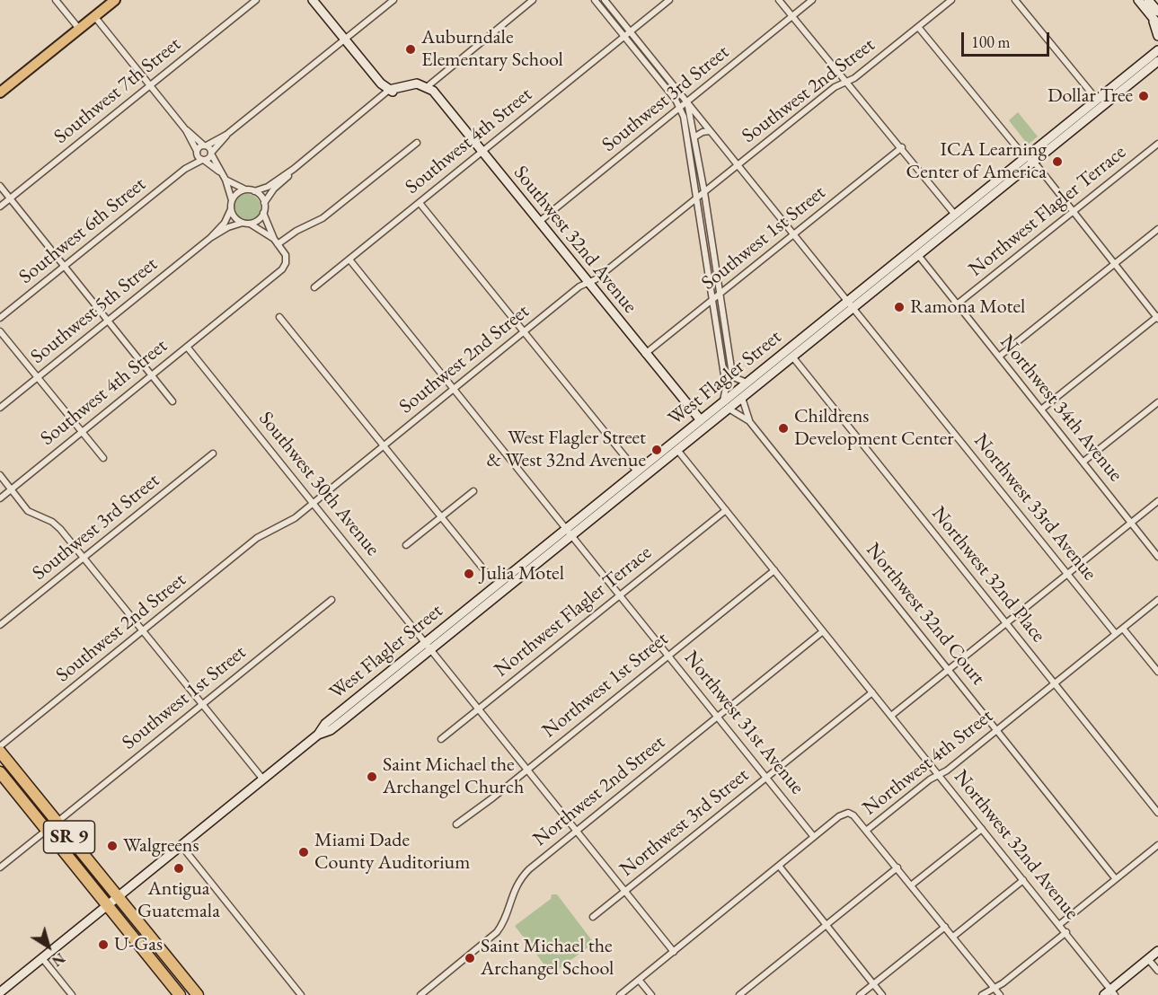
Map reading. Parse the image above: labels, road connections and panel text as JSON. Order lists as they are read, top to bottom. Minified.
{"streets":{"highway":["SR 9"],"main road":["Southwest 32nd Avenue","West Flagler Street"],"street":["Southwest 7th Street","Southwest 2nd Street","Southwest 3rd Street","Southwest 4th Street","Northwest Flagler Terrace","Southwest 6th Street","Southwest 1st Street","Southwest 5th Street","Northwest 34th Avenue","Southwest 30th Avenue","Northwest 33rd Avenue","Northwest 32nd Place","Northwest 32nd Court","Northwest 1st Street","Northwest 31st Avenue","Northwest 4th Street","Northwest 2nd Street","Northwest 3rd Street","Northwest 32nd Avenue"]},"crossings":[["Southwest 2nd Street","Southwest 32nd Avenue"],["Southwest 2nd Street","Southwest 30th Avenue"],["Southwest 2nd Street","Northwest 33rd Avenue"],["Southwest 2nd Street","Northwest 31st Avenue"],["Southwest 3rd Street","Southwest 32nd Avenue"],["Southwest 3rd Street","Northwest 33rd Avenue"],["Southwest 4th Street","Southwest 32nd Avenue"],["Southwest 4th Street","Southwest 30th Avenue"],["Southwest 4th Street","Northwest 33rd Avenue"],["Southwest 4th Street","Northwest 31st Avenue"],["Northwest Flagler Terrace","Northwest 34th Avenue"],["Northwest Flagler Terrace","Southwest 30th Avenue"],["Northwest Flagler Terrace","Northwest 31st Avenue"],["Southwest 1st Street","Southwest 32nd Avenue"],["Southwest 1st Street","Northwest 33rd Avenue"],["Southwest 1st Street","SR 9"],["Southwest 32nd Avenue","West Flagler Street"],["West Flagler Street","Northwest 34th Avenue"],["West Flagler Street","Southwest 30th Avenue"],["West Flagler Street","Northwest 33rd Avenue"],["West Flagler Street","Northwest 32nd Place"],["West Flagler Street","Northwest 32nd Court"],["West Flagler Street","Northwest 31st Avenue"],["West Flagler Street","SR 9"],["Southwest 30th Avenue","Northwest 1st Street"],["Southwest 30th Avenue","Northwest 4th Street"],["Southwest 30th Avenue","Northwest 2nd Street"],["Southwest 30th Avenue","Northwest 3rd Street"],["Northwest 33rd Avenue","Northwest 4th Street"],["Northwest 32nd Place","Northwest 4th Street"],["Northwest 32nd Court","Northwest 4th Street"],["Northwest 1st Street","Northwest 31st Avenue"],["Northwest 31st Avenue","Northwest 4th Street"],["Northwest 31st Avenue","Northwest 2nd Street"],["Northwest 31st Avenue","Northwest 3rd Street"],["Northwest 4th Street","Northwest 32nd Avenue"],["Northwest 3rd Street","Northwest 32nd Avenue"]],"places":["Auburndale Elementary School","Dollar Tree","ICA Learning Center of America","Ramona Motel","Childrens Development Center","West Flagler Street & West 32nd Avenue","Julia Motel","Saint Michael the Archangel Church","Walgreens","Miami Dade County Auditorium","Antigua Guatemala","U-Gas","Saint Michael the Archangel School"],"scale_bar":"100 m","north":"bottom right"}
